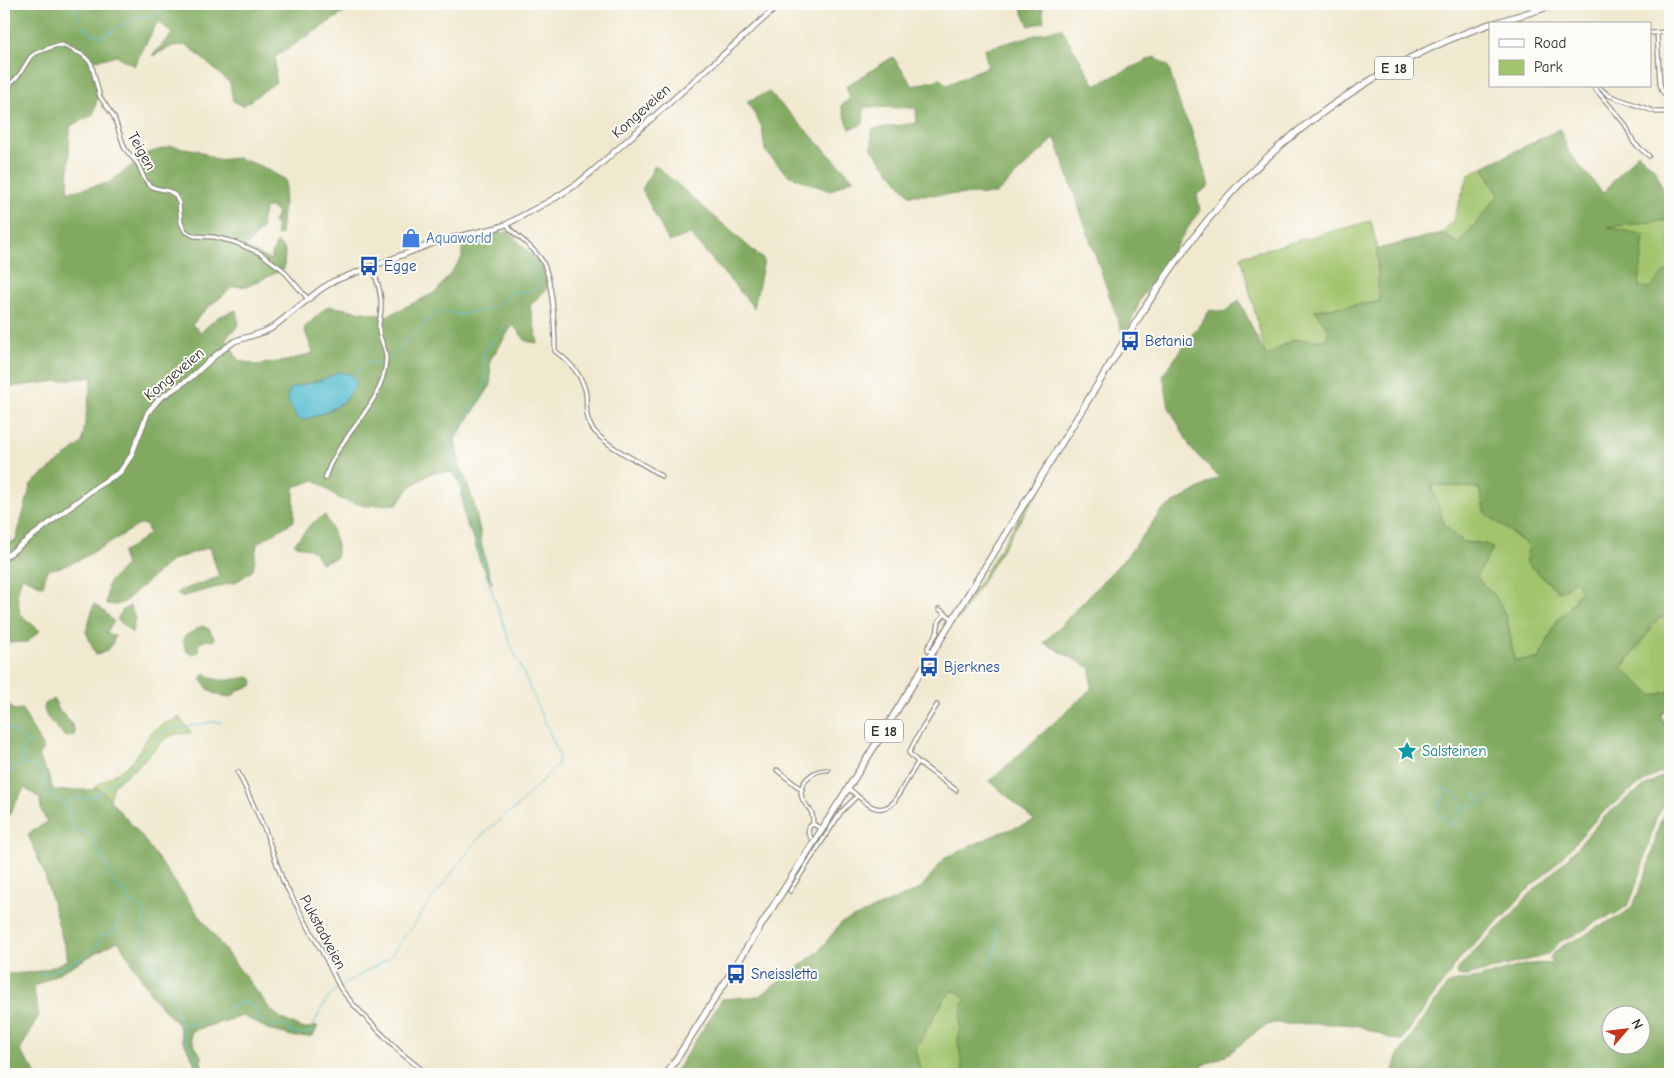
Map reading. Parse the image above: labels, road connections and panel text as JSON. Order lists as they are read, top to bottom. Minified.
{"streets":{"highway":["E 18"],"main road":["Kongeveien"],"street":["Teigen","Pukstadveien"]},"crossings":[["Kongeveien","Teigen"]],"places":{"shop":["Aquaworld"],"bus stop":["Egge","Betania","Bjerknes","Sneissletta"],"place":["Salsteinen"]},"legend":["Road","Park"],"north":"top right"}
